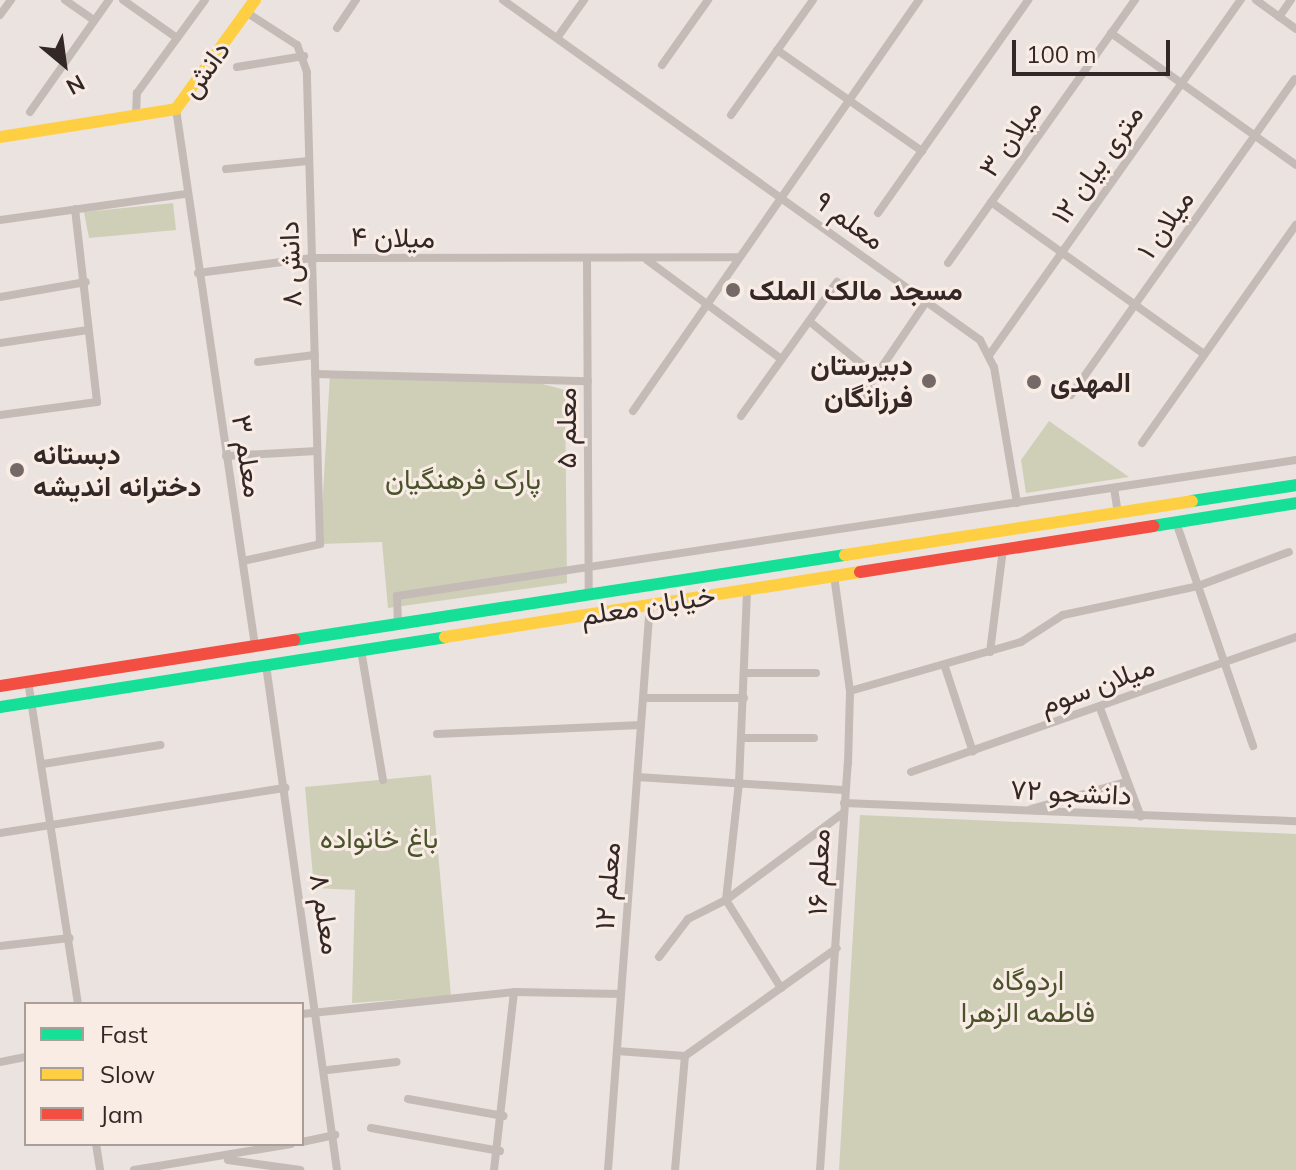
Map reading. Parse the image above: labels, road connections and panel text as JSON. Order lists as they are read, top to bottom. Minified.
{"streets":{"main road":["دانش","خیابان معلم"],"street":["میلان ۳","۱۲ متری بیان","معلم ۹","میلان ۱","میلان ۴","دانش ۸","معلم ۵","معلم ۳","میلان سوم","دانشجو ۷۲","معلم ۱۶","معلم ۱۲","معلم ۸"]},"crossings":[["دانش","معلم ۳"],["۱۲ متری بیان","معلم ۹"],["میلان ۴","دانش ۸"],["میلان ۴","معلم ۵"],["میلان ۴","معلم ۳"],["دانش ۸","معلم ۳"],["معلم ۵","خیابان معلم"],["معلم ۳","خیابان معلم"],["خیابان معلم","معلم ۱۶"],["خیابان معلم","معلم ۱۲"],["خیابان معلم","معلم ۸"],["دانشجو ۷۲","معلم ۱۶"]],"parks":["پارک فرهنگیان","باغ خانواده","اردوگاه فاطمه الزهرا"],"places":["مسجد مالک الملک","دبیرستان فرزانگان","المهدی","دبستانه دخترانه اندیشه"],"legend":["Fast","Slow","Jam"],"scale_bar":"100 m","north":"bottom right"}
